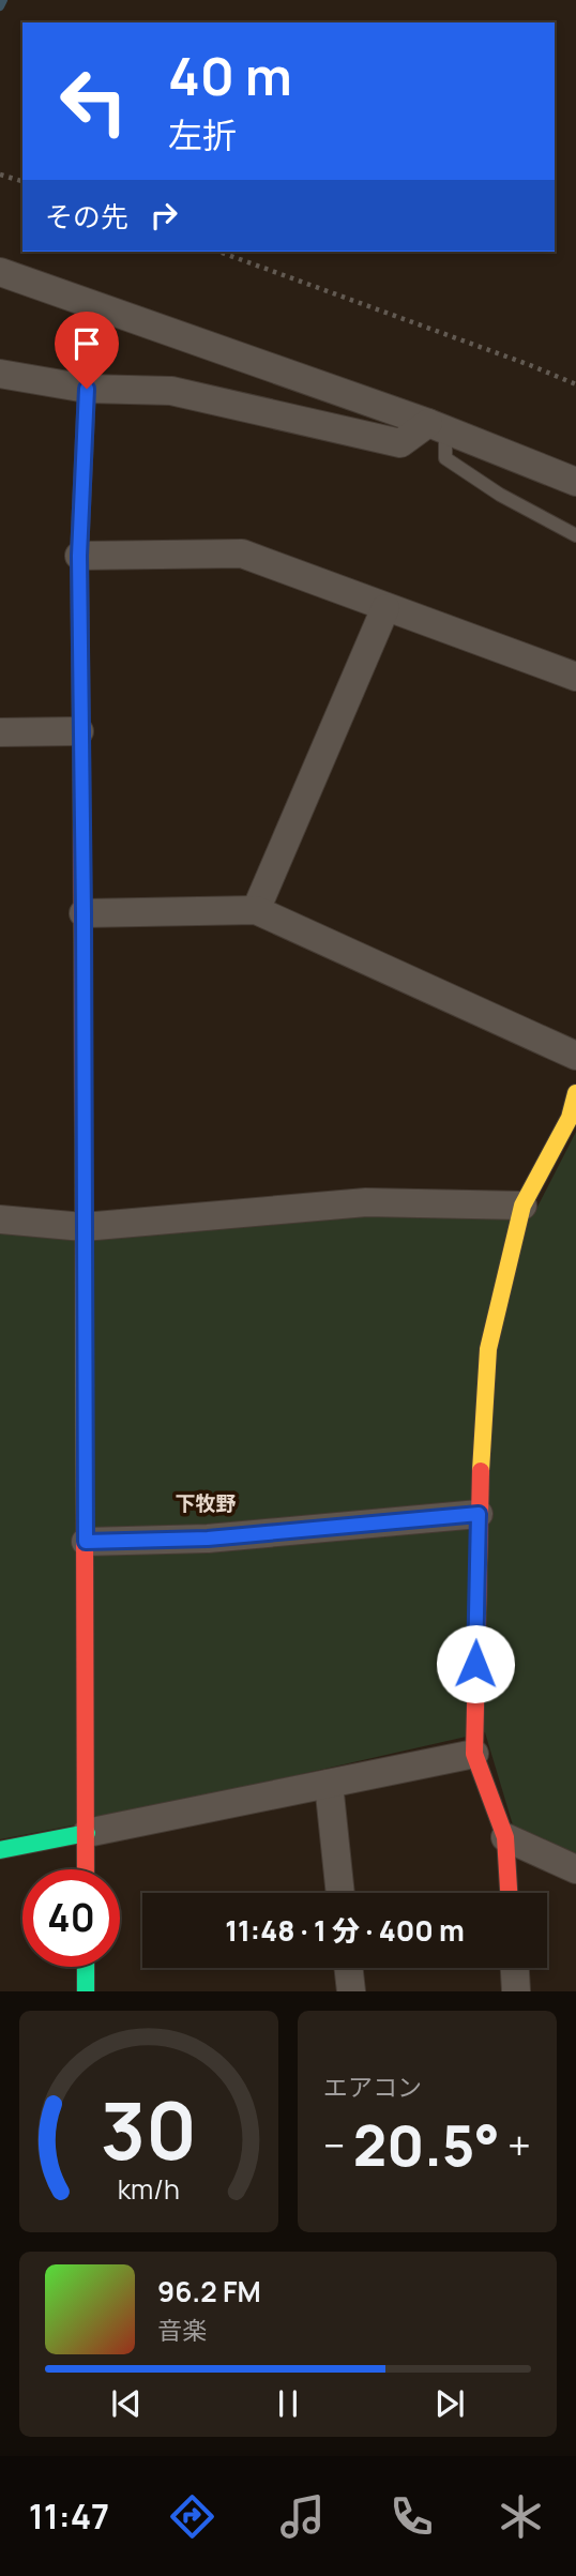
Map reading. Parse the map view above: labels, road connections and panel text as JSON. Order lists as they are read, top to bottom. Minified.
{"districts":["下牧野"],"page":{"turn":["40 m","左折"],"then":"その先","limit":"40","trip":"11:48 · 1 分 · 400 m","tile":"エアコン","heat":["−","20.5°","+"],"song":["96.2 FM","音楽"],"tabs":"11:47","gauge":["30","km/h"]}}
